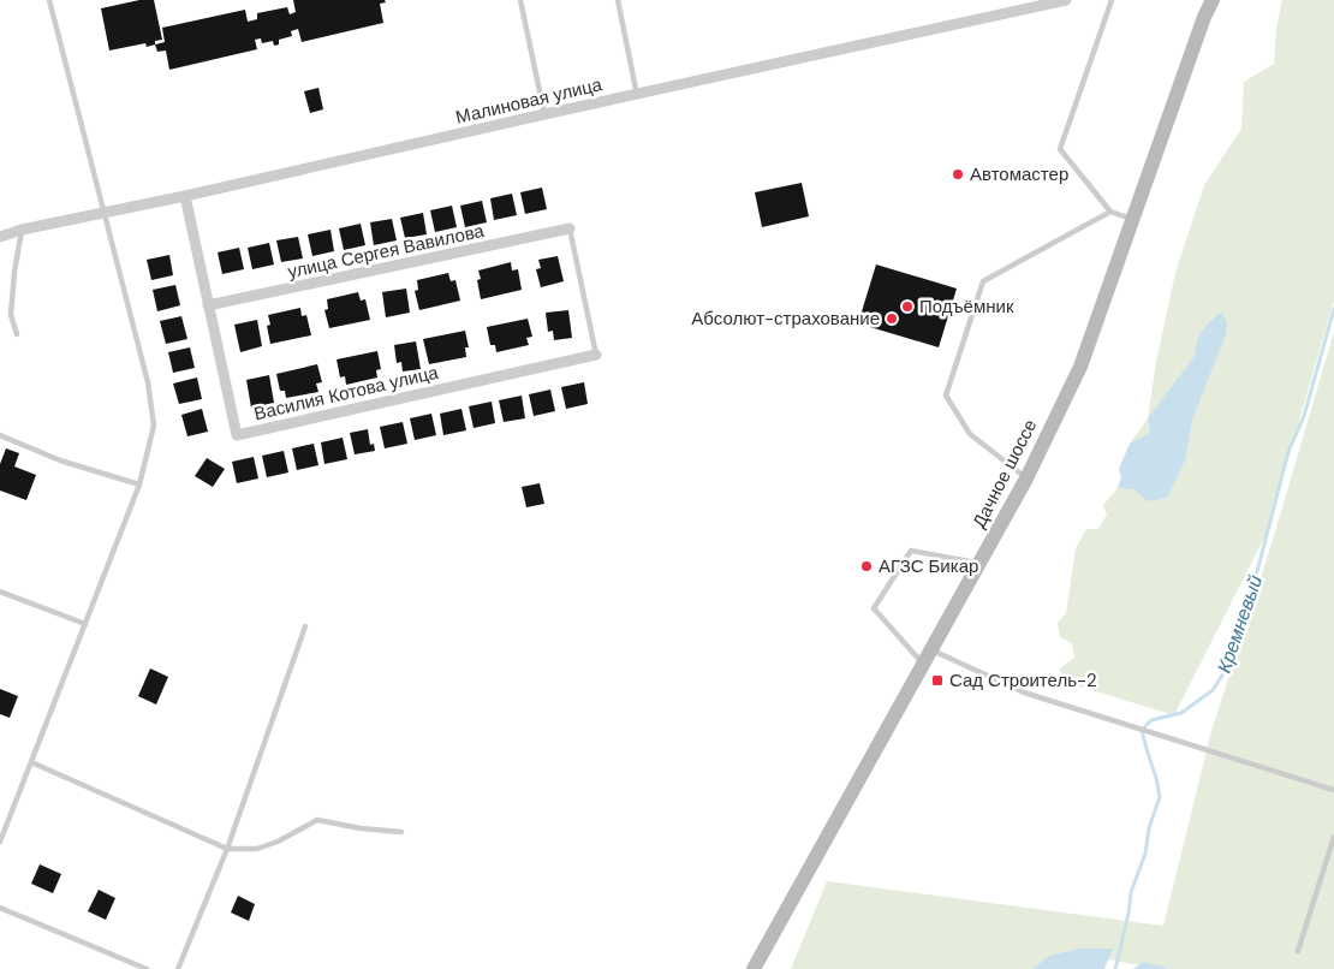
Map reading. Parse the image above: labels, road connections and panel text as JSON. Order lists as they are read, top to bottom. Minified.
{"streets":{"main road":["Дачное шоссе"],"street":["Малиновая улица","улица Сергея Вавилова","Василия Котова улица"]},"crossings":[["Малиновая улица","Василия Котова улица"],["улица Сергея Вавилова","Василия Котова улица"]],"water":["Кремневый"],"places":{"other":["Автомастер","Подъёмник","Абсолют-страхование","АГЗС Бикар"],"transit":["Сад Строитель-2"]}}
